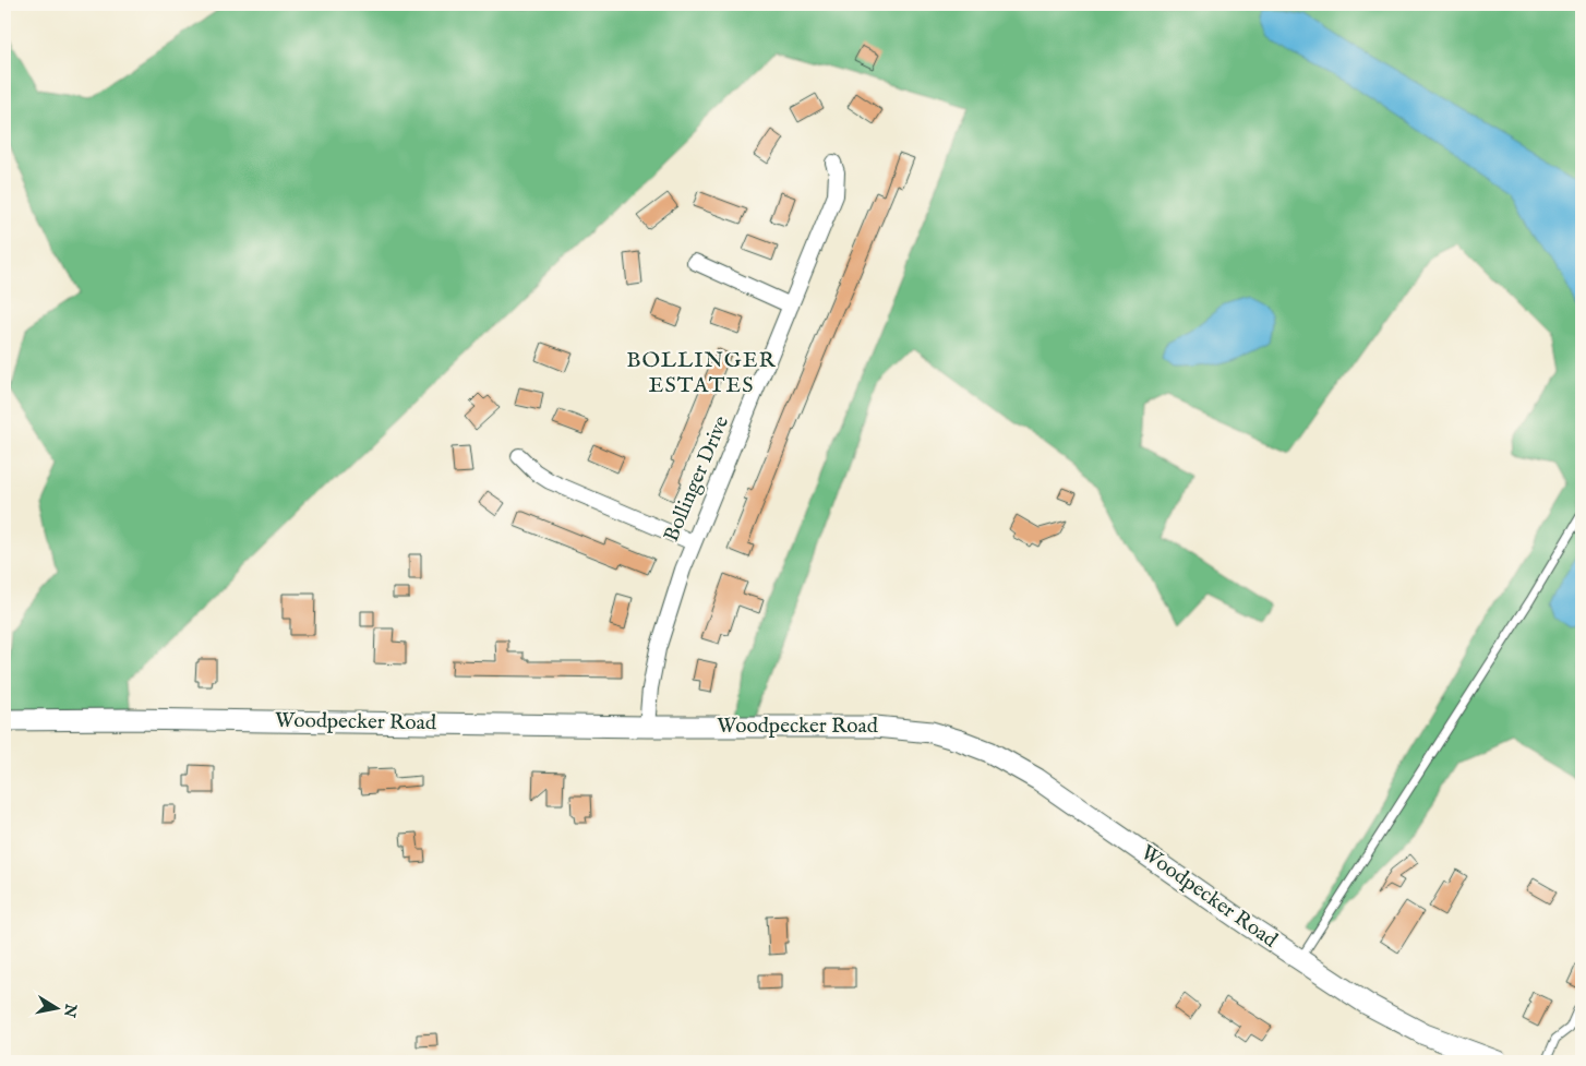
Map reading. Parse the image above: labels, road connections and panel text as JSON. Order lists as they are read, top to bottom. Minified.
{"streets":{"main road":["Woodpecker Road"],"street":["Bollinger Drive"]},"crossings":[["Bollinger Drive","Woodpecker Road"]],"districts":["BOLLINGER ESTATES"],"north":"right"}
